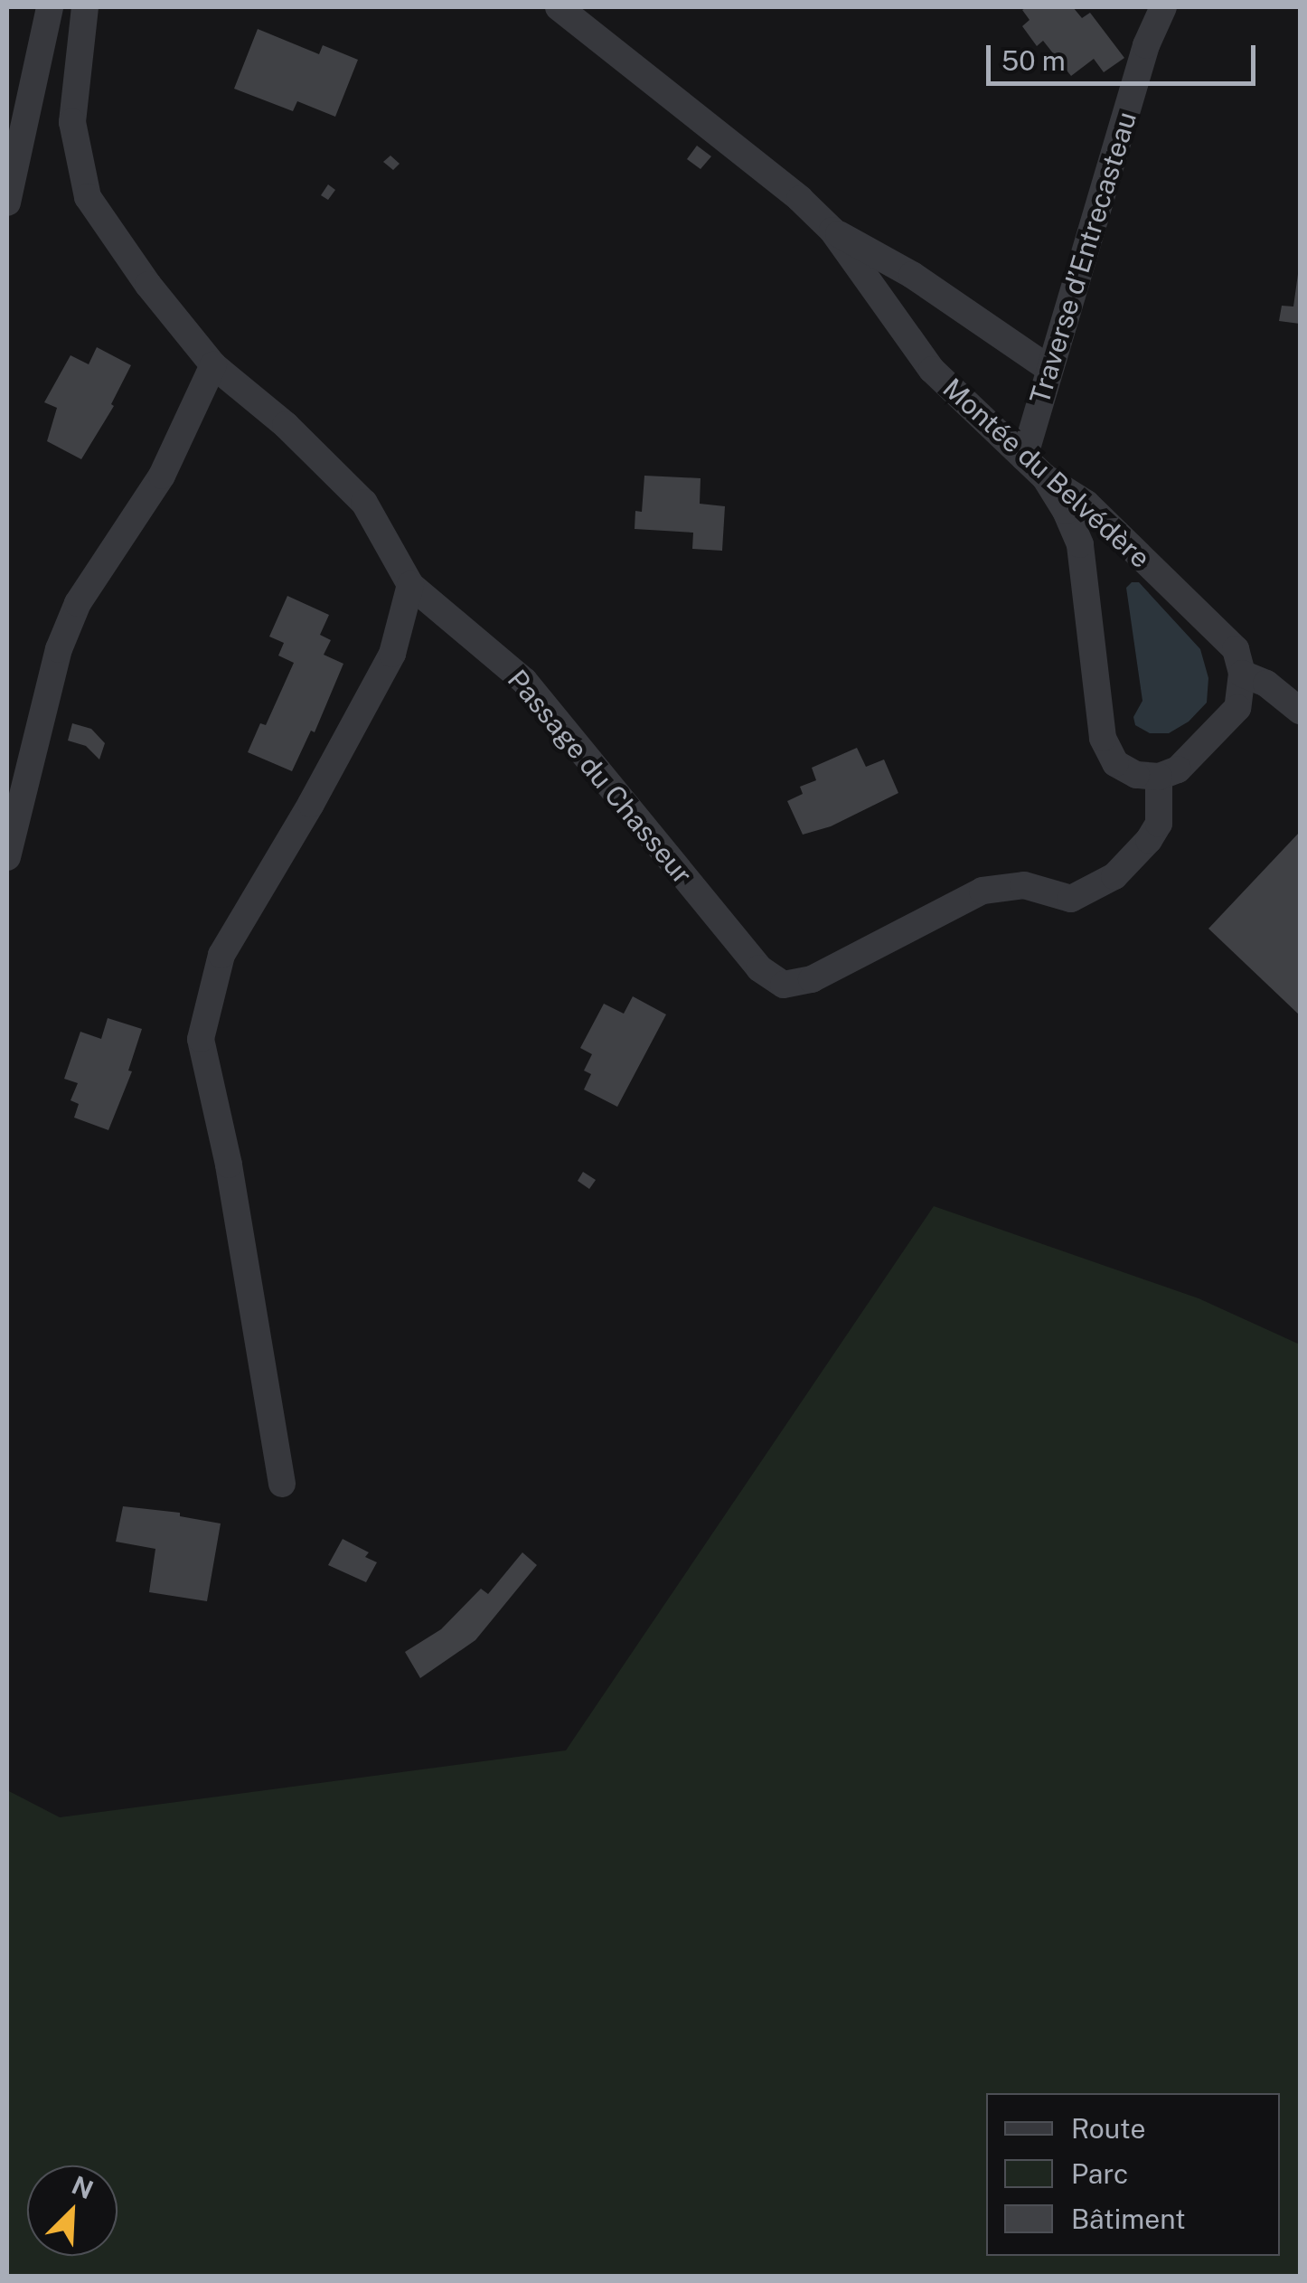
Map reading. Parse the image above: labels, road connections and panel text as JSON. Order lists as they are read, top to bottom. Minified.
{"streets":{"street":["Traverse d’Entrecasteau","Montée du Belvédère","Passage du Chasseur"]},"crossings":[["Traverse d’Entrecasteau","Montée du Belvédère"]],"legend":["Route","Parc","Bâtiment"],"scale_bar":"50 m","north":"top right"}
